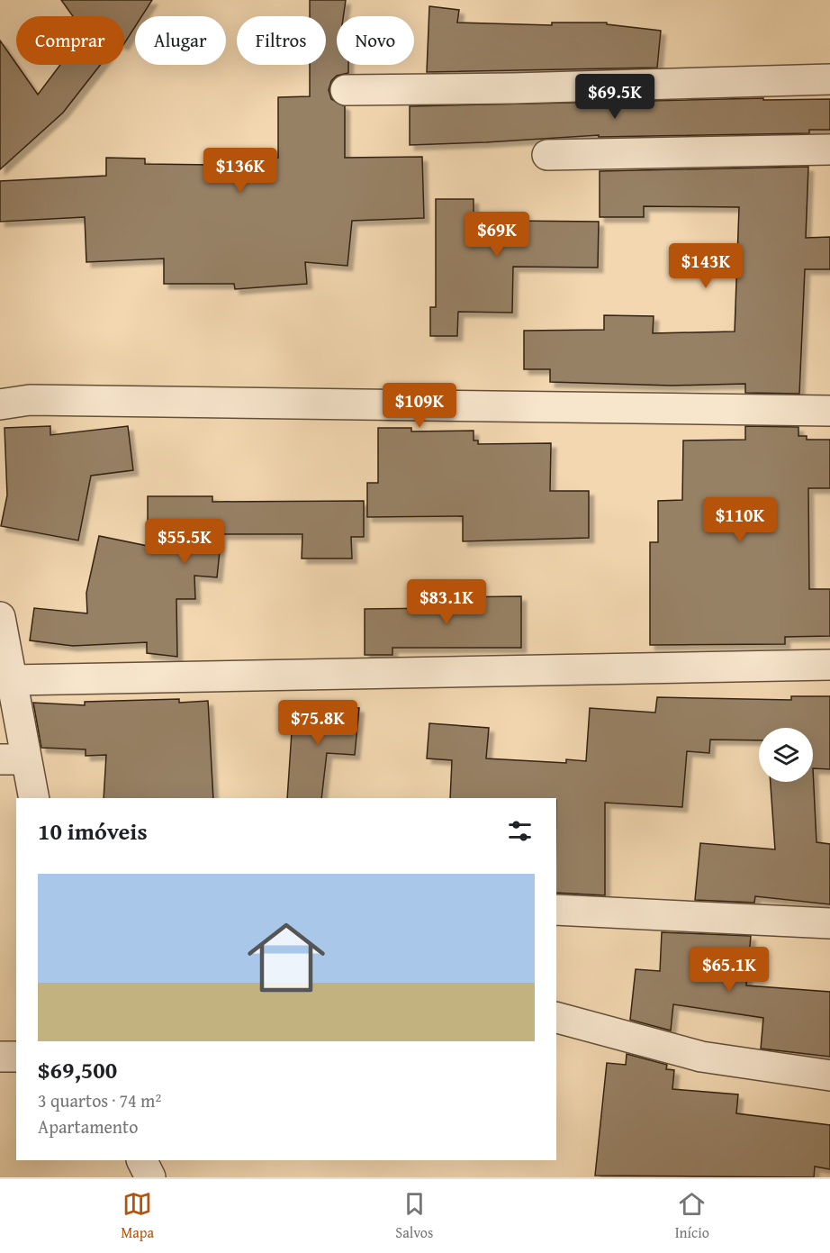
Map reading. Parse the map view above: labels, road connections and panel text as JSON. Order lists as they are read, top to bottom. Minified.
{"page":{"chip":["Comprar","Alugar","Filtros","Novo"],"price":["$69.5K","$136K","$69K","$143K","$109K","$110K","$55.5K","$83.1K","$75.8K","$65.1K"],"heading":"10 imóveis","list":[{"name":"$69,500","note":"3 quartos · 74 m² · Apartamento"}],"tabs":["Mapa","Salvos","Início"]}}
